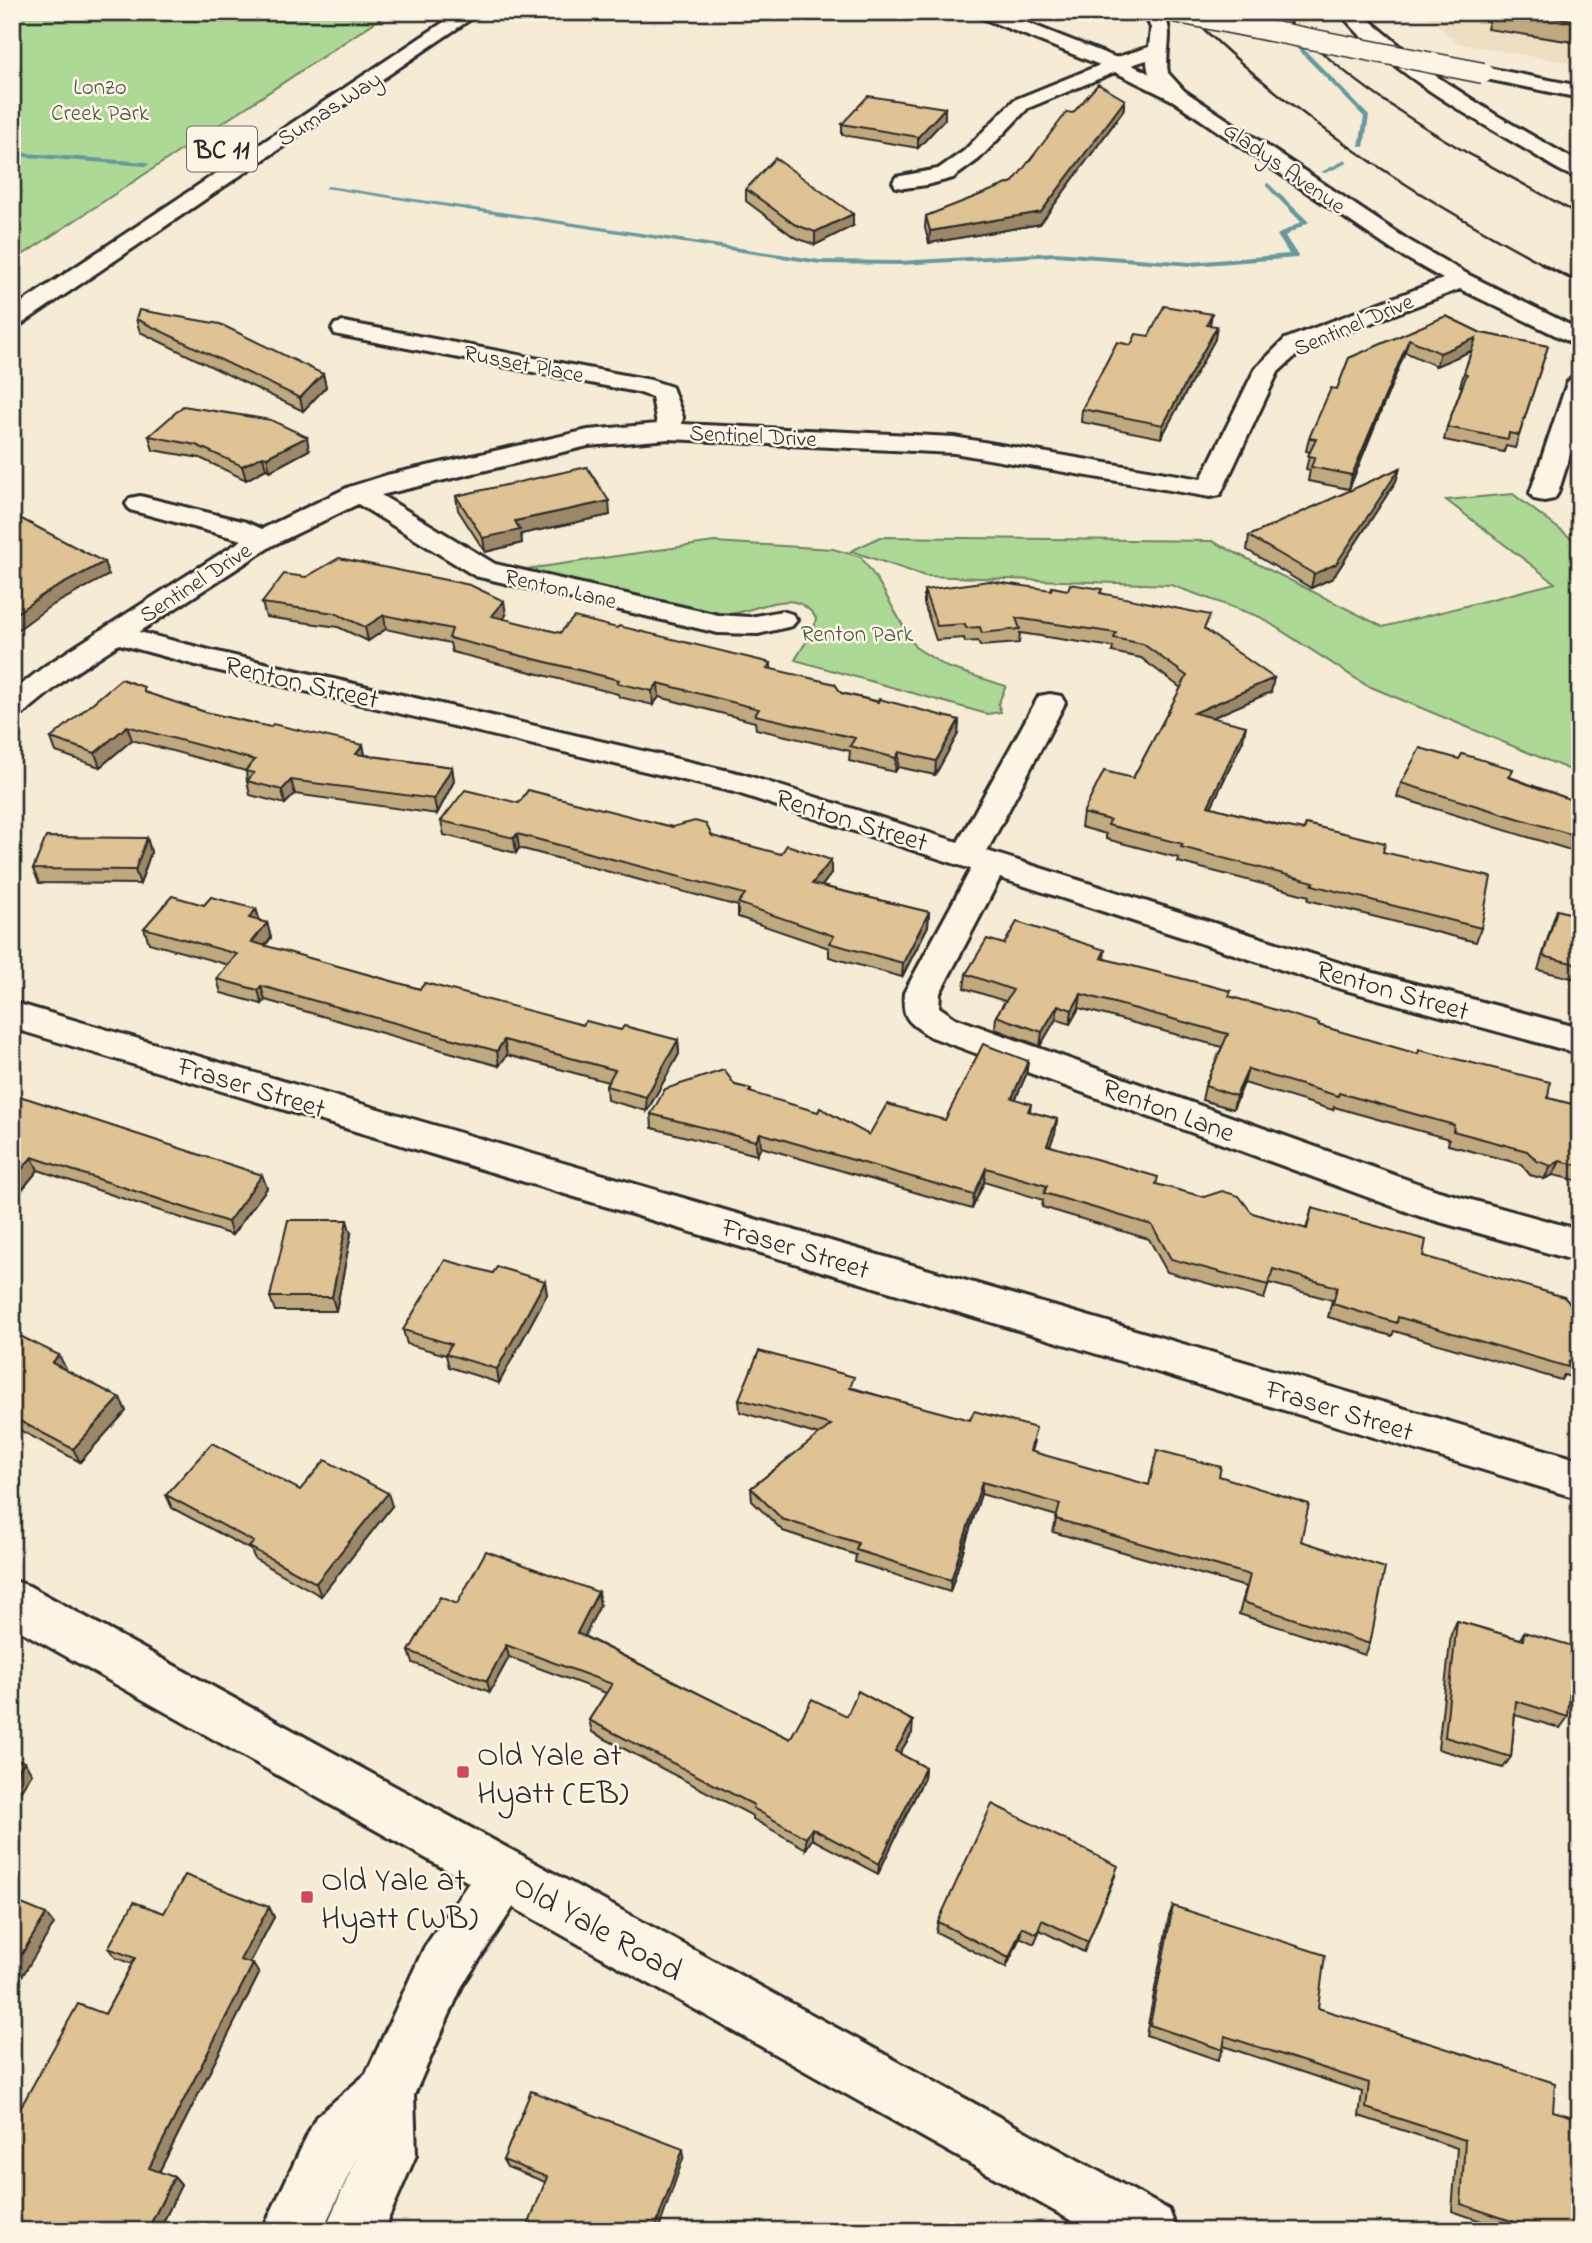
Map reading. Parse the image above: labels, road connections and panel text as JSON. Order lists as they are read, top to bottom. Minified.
{"streets":{"main road":["Sumas Way","BC 11","Gladys Avenue","Sentinel Drive","Russet Place","Renton Lane","Renton Street","Fraser Street","Old Yale Road"]},"crossings":[["Gladys Avenue","Sentinel Drive"],["Sentinel Drive","Russet Place"],["Sentinel Drive","Renton Lane"],["Sentinel Drive","Renton Street"],["Renton Lane","Renton Street"]],"parks":["Lonzo Creek Park","Renton Park"],"places":{"transit":["Old Yale at Hyatt (EB)","Old Yale at Hyatt (WB)"]}}
